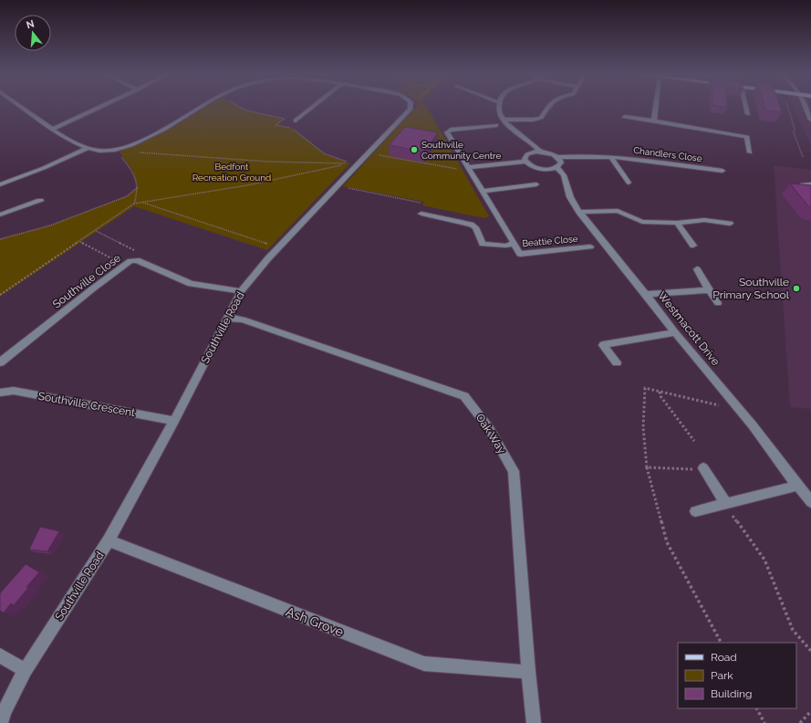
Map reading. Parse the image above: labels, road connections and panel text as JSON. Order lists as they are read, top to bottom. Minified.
{"streets":{"street":["Chandlers Close","Beattie Close","Southville Close","Southville Road","Westmacott Drive","Southville Crescent","Oak Way","Ash Grove"]},"crossings":[["Southville Close","Southville Road"],["Southville Road","Southville Crescent"],["Southville Road","Oak Way"],["Southville Road","Ash Grove"],["Oak Way","Ash Grove"]],"parks":["Bedfont Recreation Ground"],"places":["Southville Community Centre","Southville Primary School"],"legend":["Road","Park","Building"],"north":"top"}
